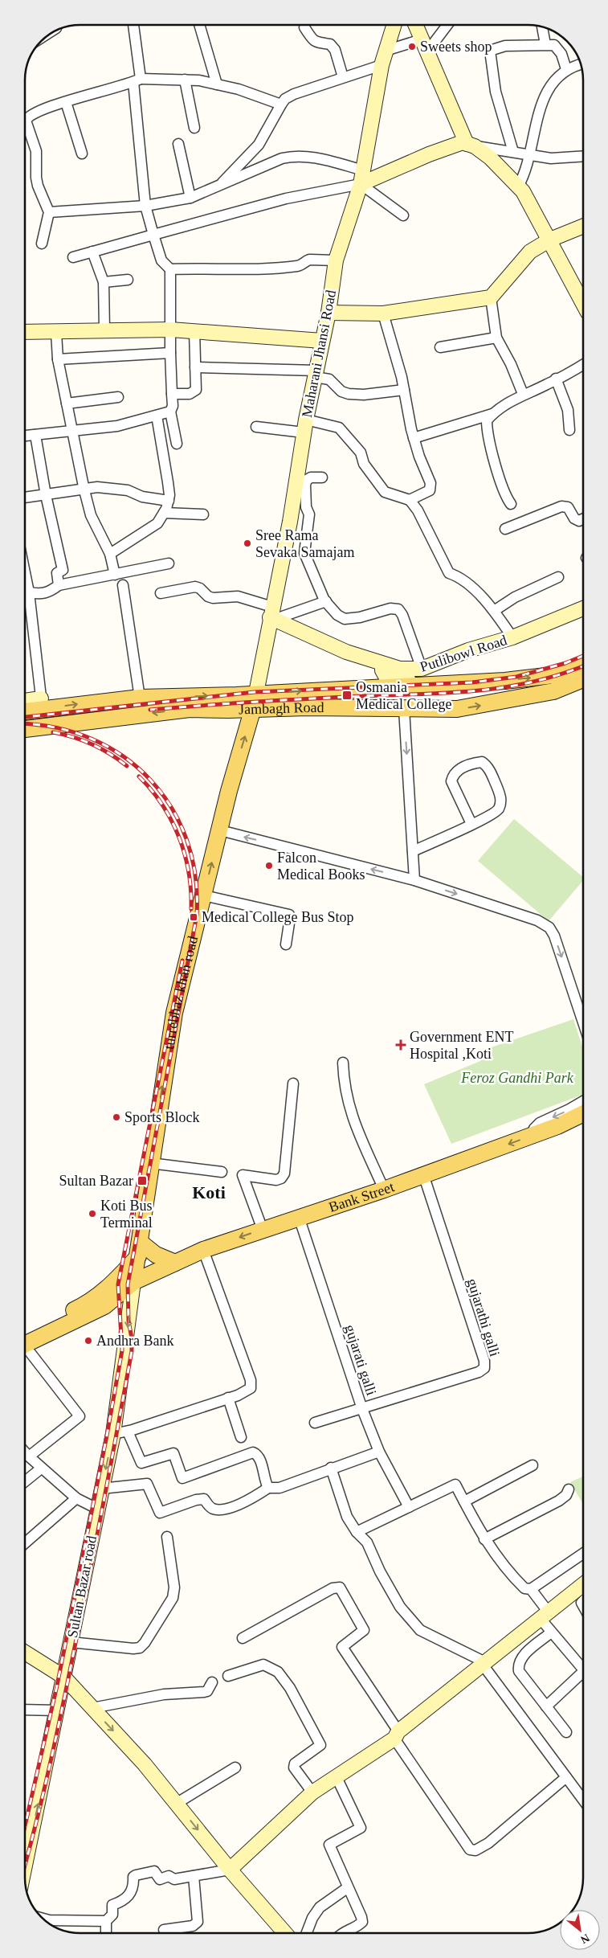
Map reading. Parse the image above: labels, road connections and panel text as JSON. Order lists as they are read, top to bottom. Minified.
{"streets":{"main road":["Jambagh Road","turrebhaz khan road","Bank Street"],"street":["Maharani Jhansi Road","Putlibowl Road","gujarathi galli","gujarati galli","Sultan Bazar road"]},"crossings":[["Maharani Jhansi Road","Putlibowl Road"],["Maharani Jhansi Road","Jambagh Road"],["Maharani Jhansi Road","turrebhaz khan road"],["Jambagh Road","turrebhaz khan road"],["turrebhaz khan road","Bank Street"],["turrebhaz khan road","Sultan Bazar road"],["Bank Street","gujarathi galli"],["Bank Street","gujarati galli"],["Bank Street","Sultan Bazar road"],["gujarathi galli","gujarati galli"]],"one_way":["turrebhaz khan road"],"districts":["Koti"],"parks":["Feroz Gandhi Park"],"places":{"other":["Sweets shop","Sree Rama Sevaka Samajam","Falcon Medical Books","Sports Block","Koti Bus Terminal","Andhra Bank"],"transit":["Osmania Medical College","Medical College Bus Stop","Sultan Bazar"],"health":["Government ENT Hospital ,Koti"]},"north":"bottom right"}
